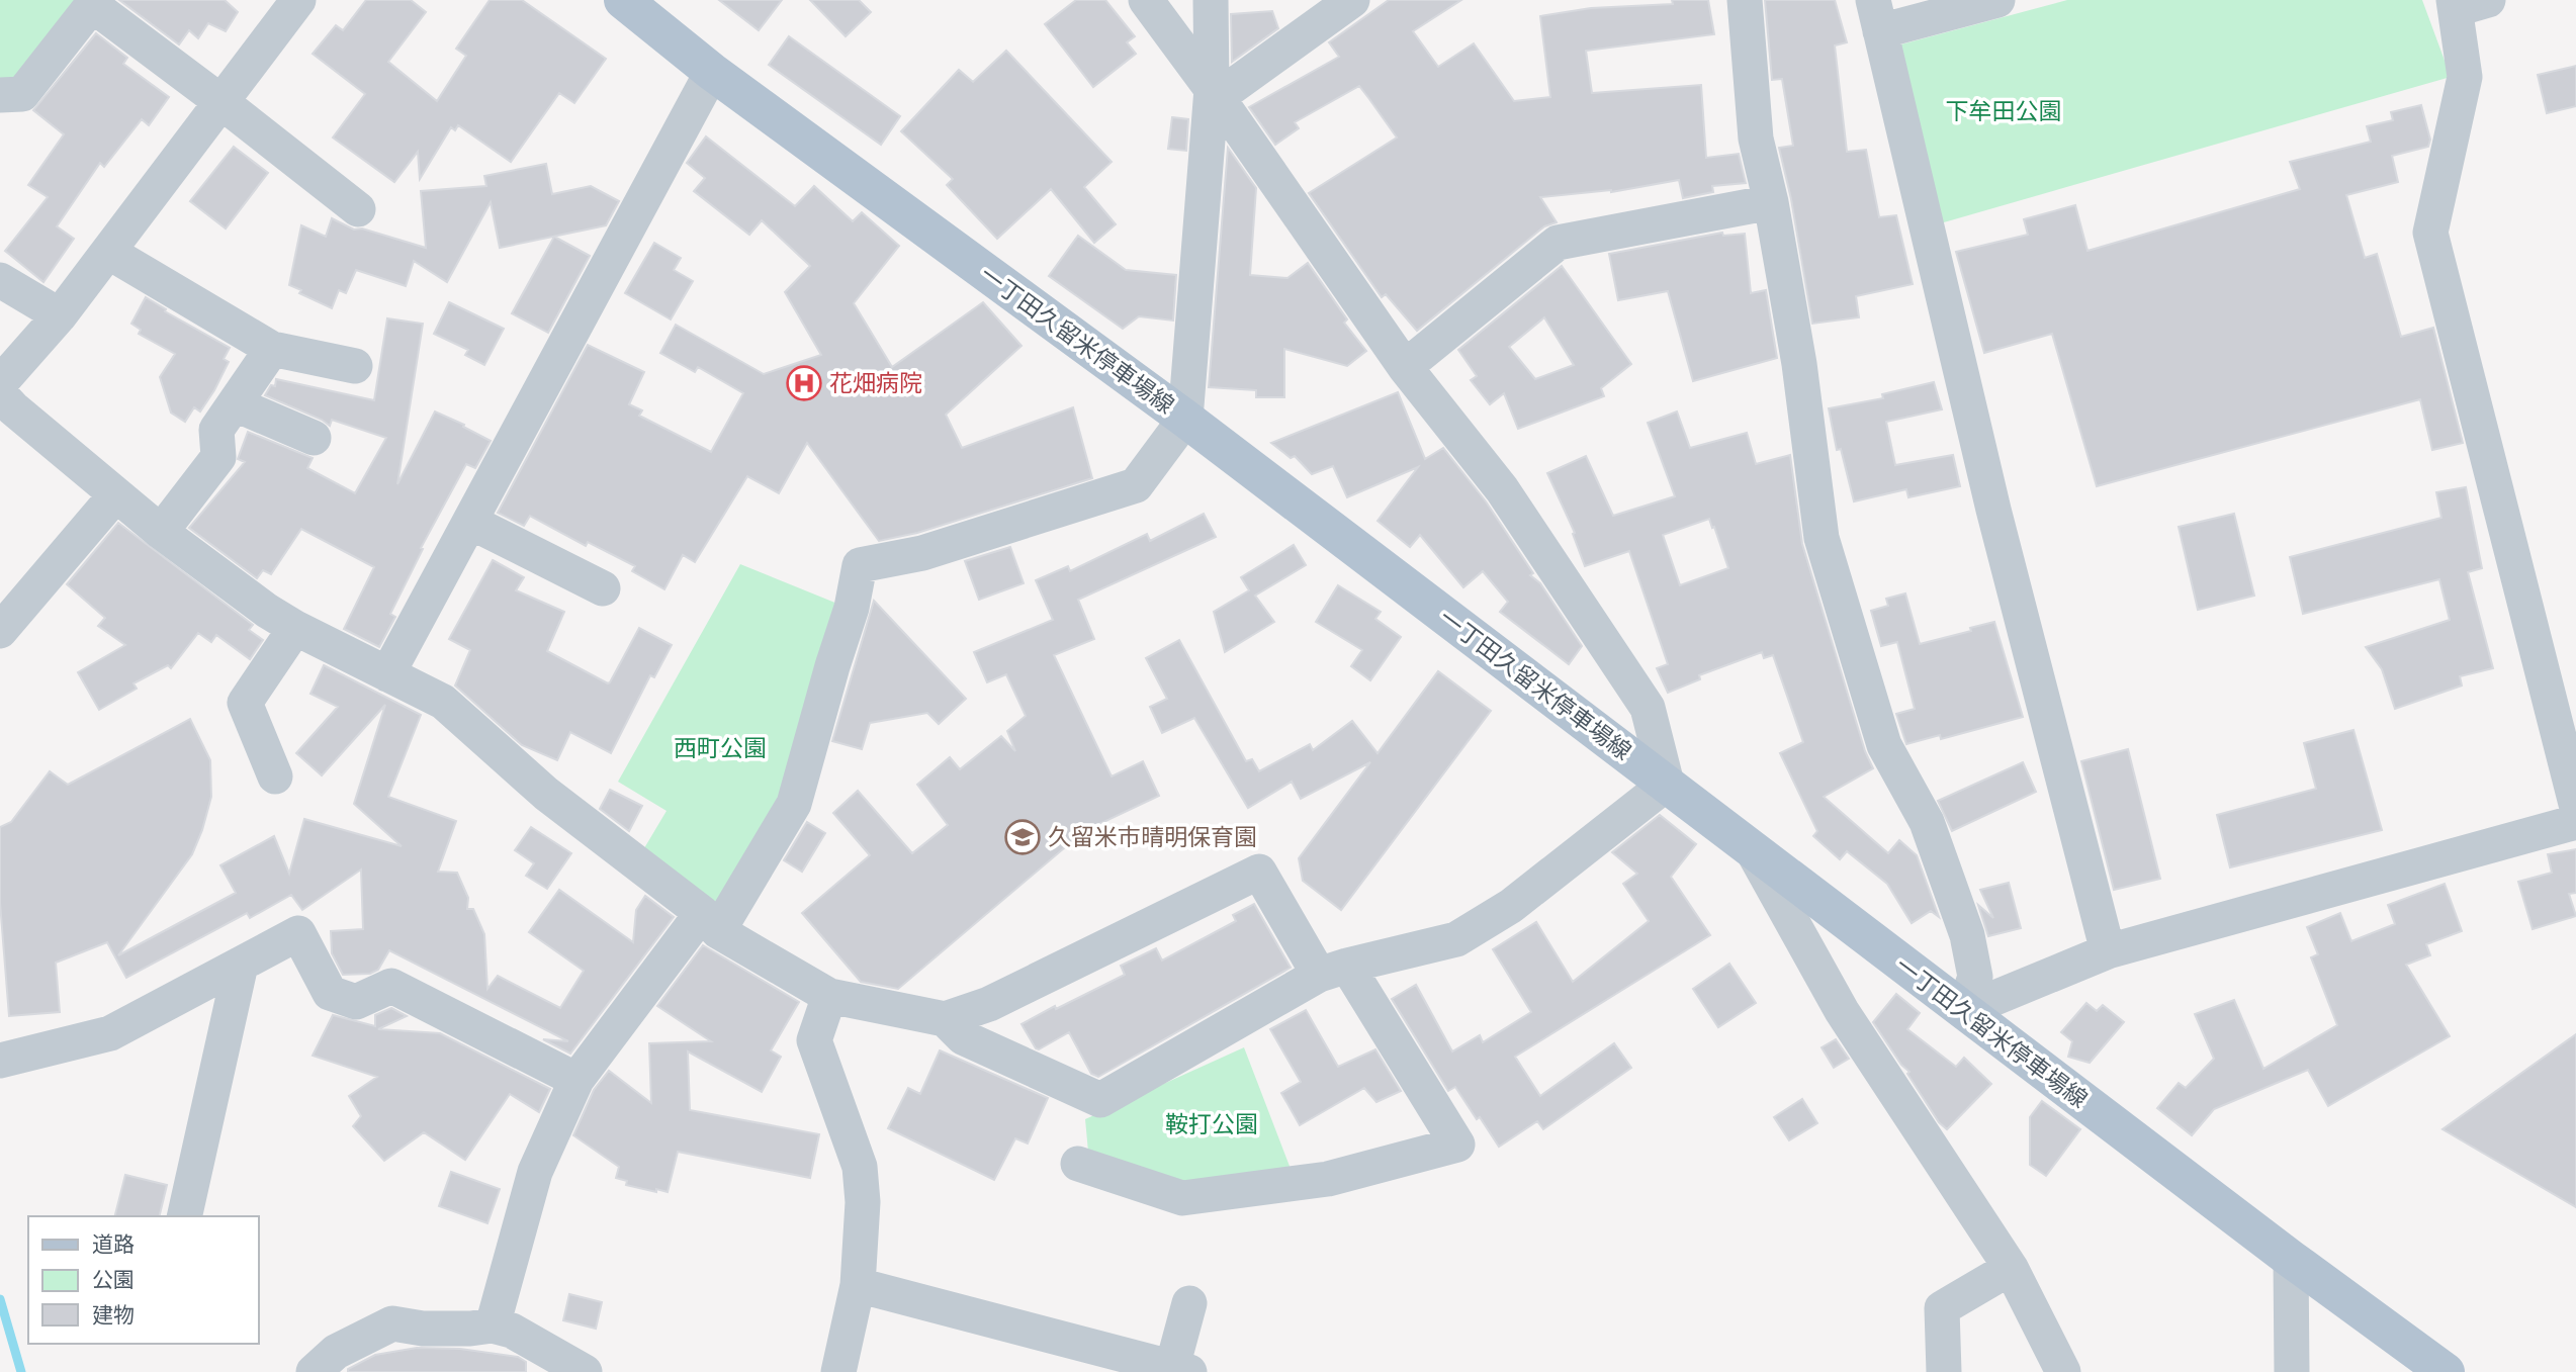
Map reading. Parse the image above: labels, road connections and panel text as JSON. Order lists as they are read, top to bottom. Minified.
{"streets":{"main road":["一丁田久留米停車場線"]},"parks":["下牟田公園","西町公園","鞍打公園"],"places":{"hospital":["花畑病院"],"school or university":["久留米市晴明保育園"]},"legend":["道路","公園","建物"]}
